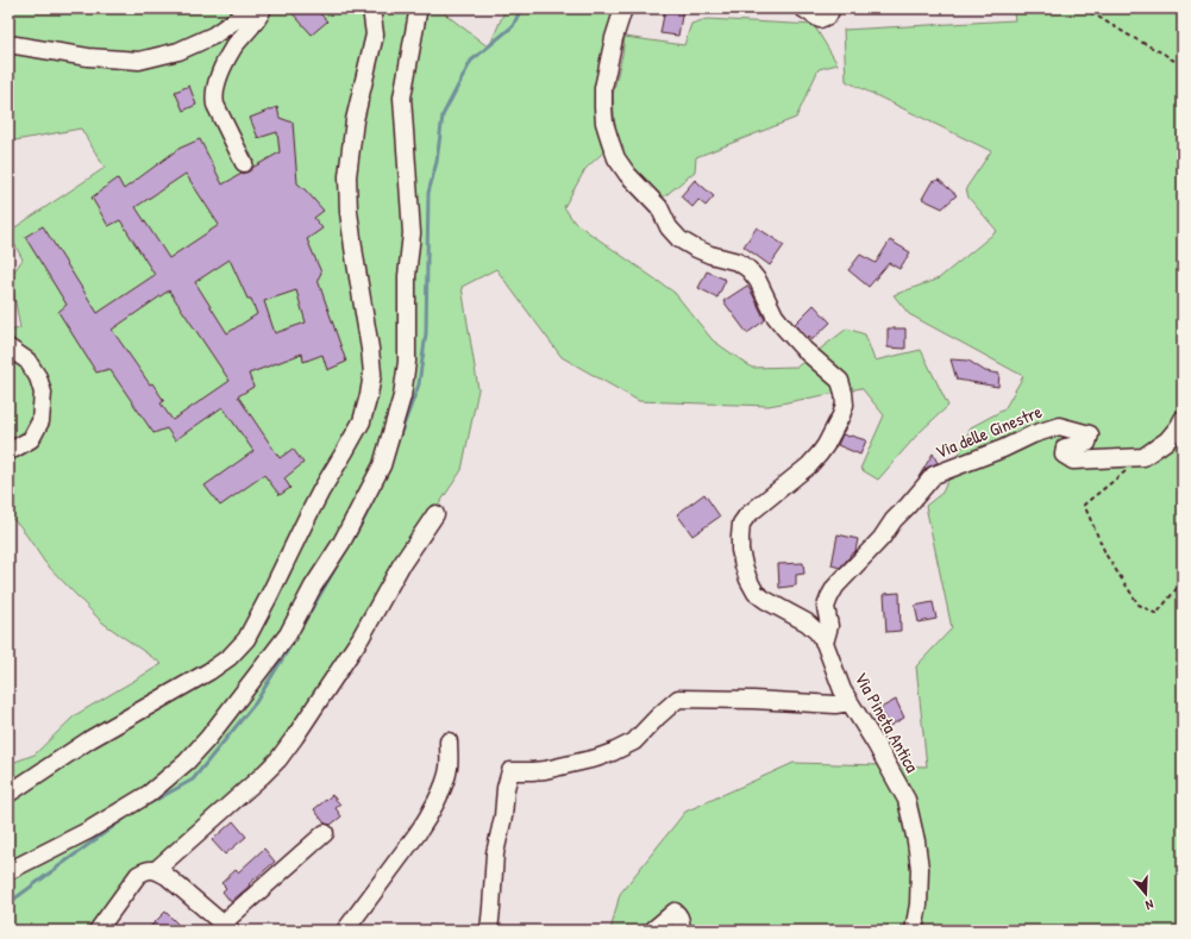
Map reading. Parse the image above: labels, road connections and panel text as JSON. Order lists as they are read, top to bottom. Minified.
{"streets":{"street":["Via delle Ginestre","Via Pineta Antica"]},"crossings":[["Via delle Ginestre","Via Pineta Antica"]],"north":"bottom"}
